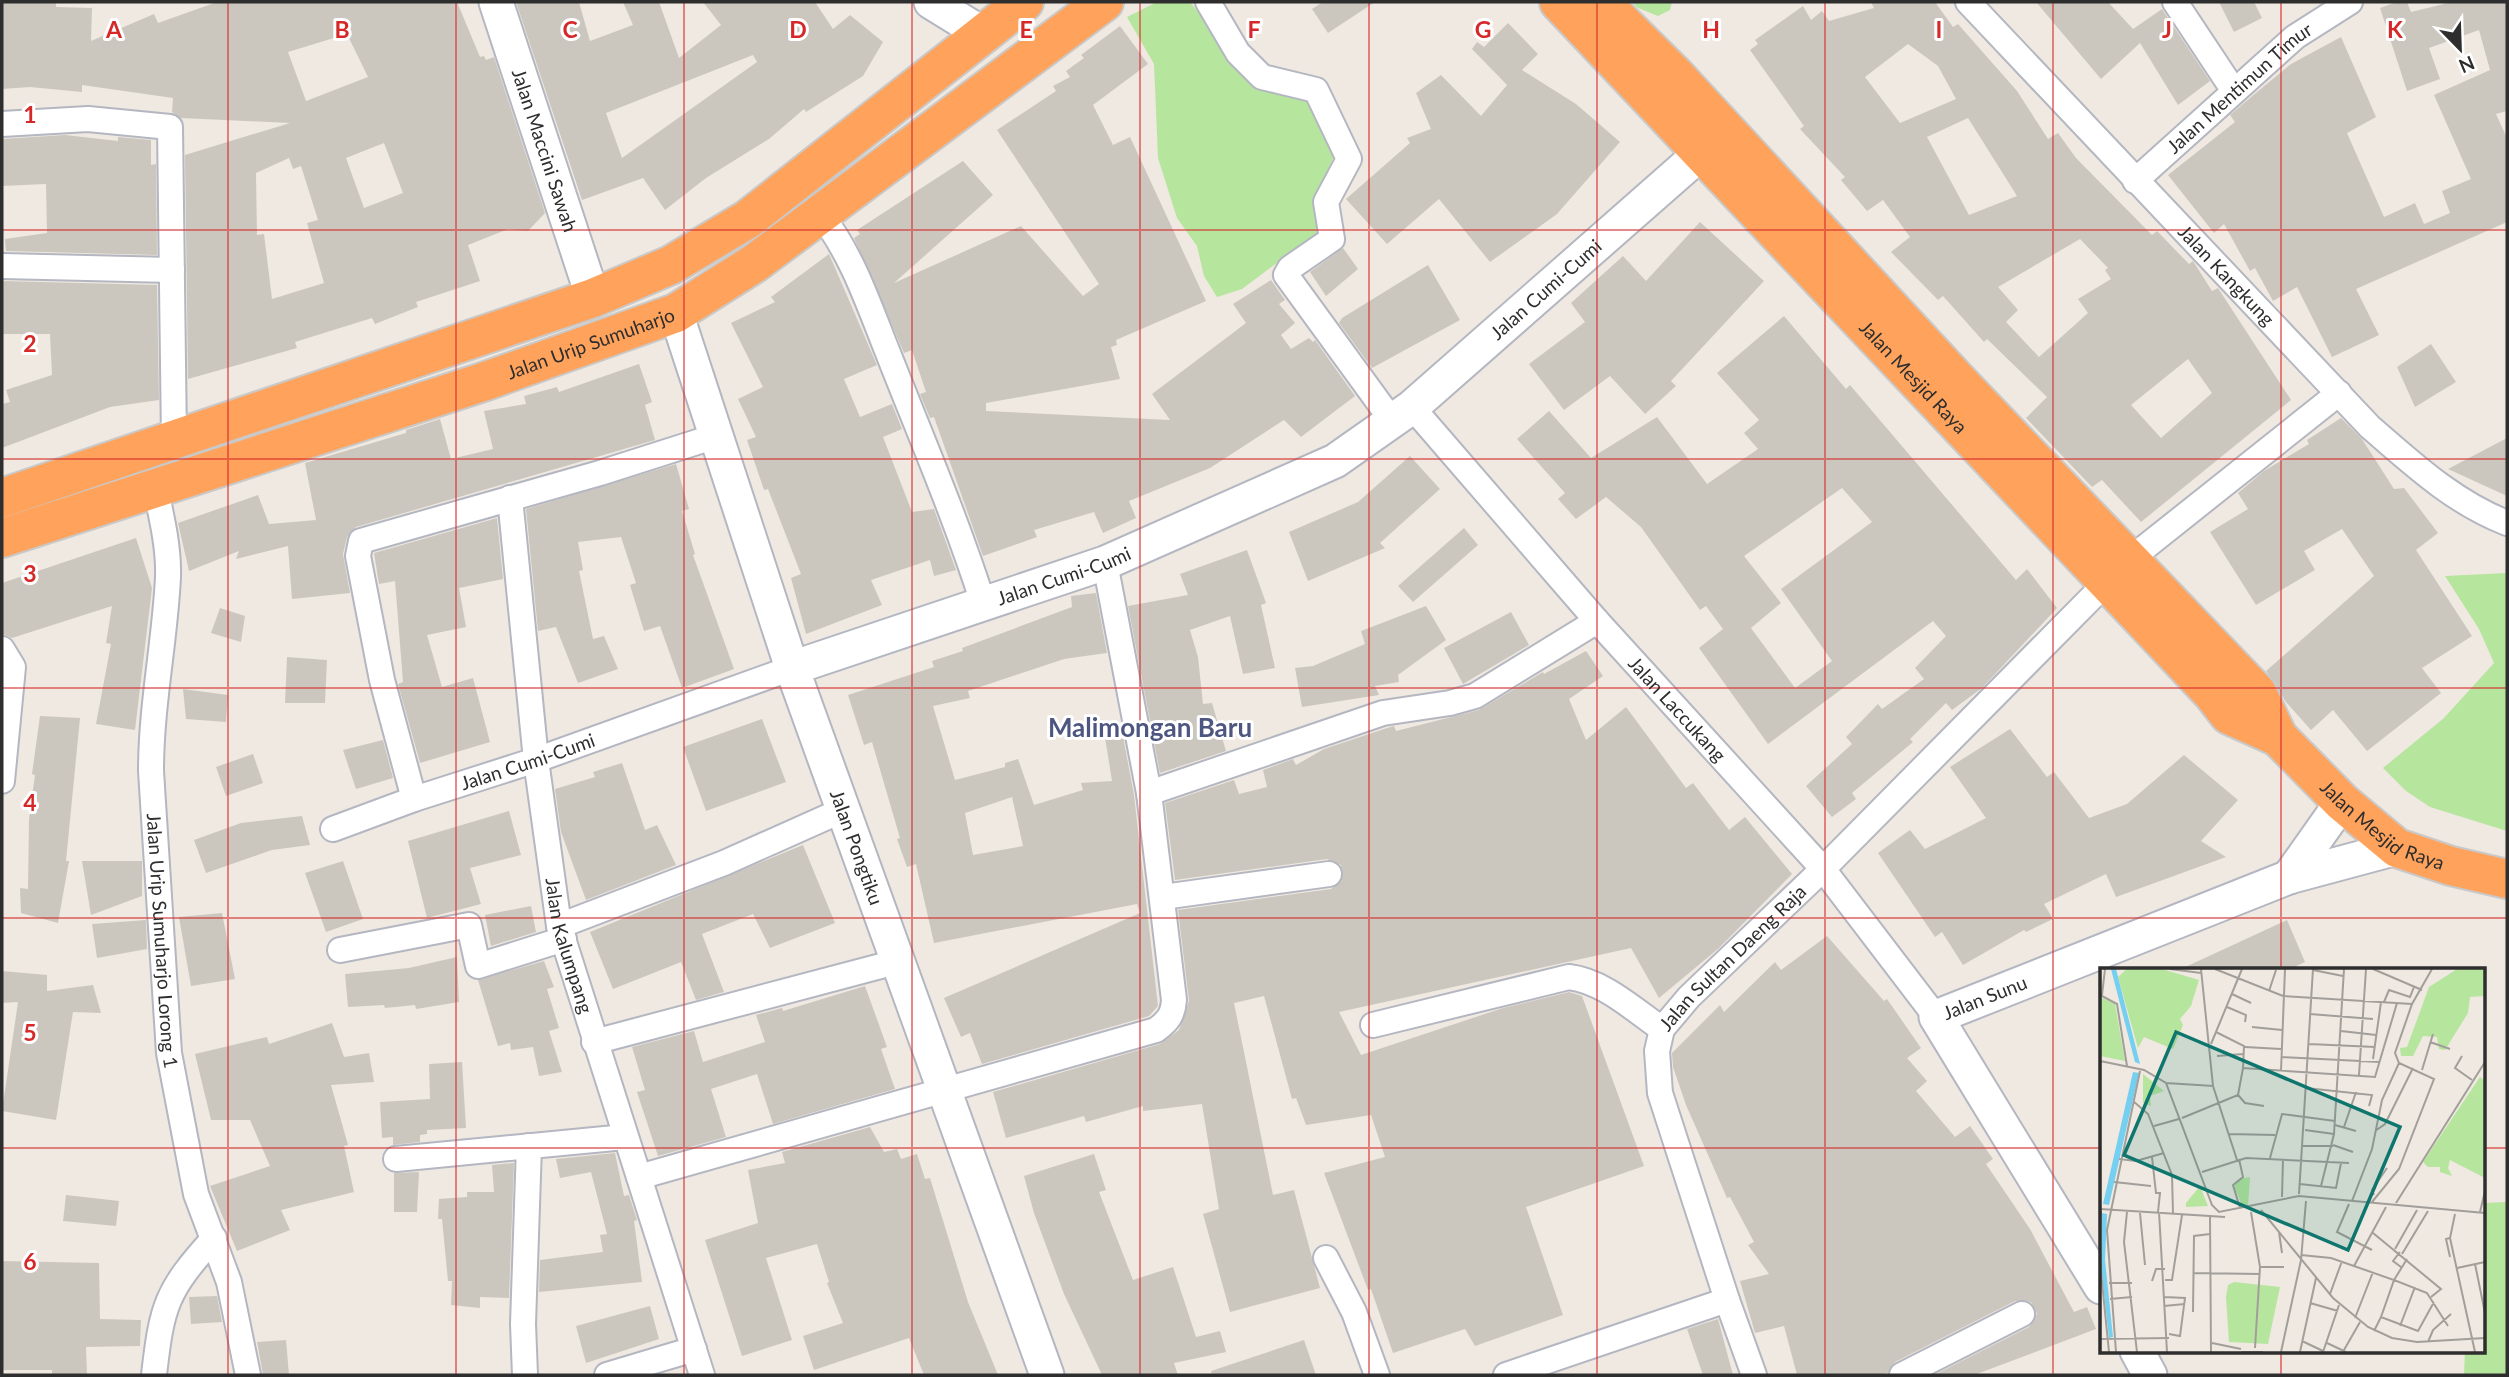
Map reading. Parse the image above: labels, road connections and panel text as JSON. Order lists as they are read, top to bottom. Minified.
{"streets":{"highway":["Jalan Urip Sumuharjo","Jalan Mesjid Raya"],"street":["Jalan Mentimun Timur","Jalan Maccini Sawah","Jalan Kangkung","Jalan Cumi-Cumi","Jalan Laccukang","Jalan Pongtiku","Jalan Urip Sumuharjo Lorong 1","Jalan Kalumpang","Jalan Sultan Daeng Raja","Jalan Sunu"]},"crossings":[["Jalan Mentimun Timur","Jalan Kangkung"],["Jalan Kangkung","Jalan Sultan Daeng Raja"],["Jalan Cumi-Cumi","Jalan Mesjid Raya"],["Jalan Cumi-Cumi","Jalan Laccukang"],["Jalan Cumi-Cumi","Jalan Pongtiku"],["Jalan Cumi-Cumi","Jalan Kalumpang"],["Jalan Urip Sumuharjo","Jalan Pongtiku"],["Jalan Urip Sumuharjo","Jalan Urip Sumuharjo Lorong 1"],["Jalan Mesjid Raya","Jalan Sultan Daeng Raja"],["Jalan Mesjid Raya","Jalan Sunu"],["Jalan Laccukang","Jalan Sultan Daeng Raja"],["Jalan Laccukang","Jalan Sunu"]],"districts":["Malimongan Baru"],"north":"bottom right","grid":{"columns":["A","B","C","D","E","F","G","H","I","J","K"],"rows":["1","2","3","4","5","6"]}}
